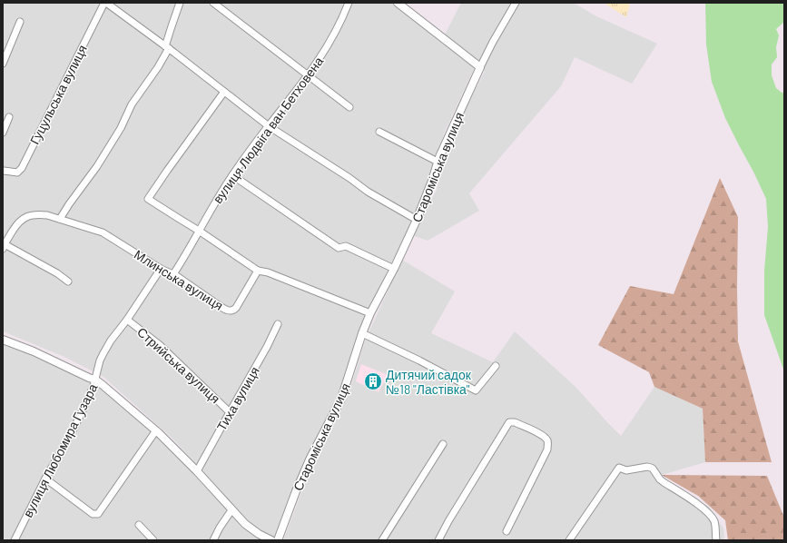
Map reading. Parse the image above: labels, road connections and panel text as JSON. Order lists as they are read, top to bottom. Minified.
{"streets":{"street":["Гуцульська вулиця","вулиця Людвіга ван Бетховена","Староміська вулиця","Млинська вулиця","Стрийська вулиця","Тиха вулиця","вулиця Любомира Гузара"]},"crossings":[["вулиця Людвіга ван Бетховена","Млинська вулиця"],["Млинська вулиця","вулиця Любомира Гузара"],["Стрийська вулиця","Тиха вулиця"],["Стрийська вулиця","вулиця Любомира Гузара"]],"places":{"building":["Дитячий садок №18 \"Ластівка\""]}}
